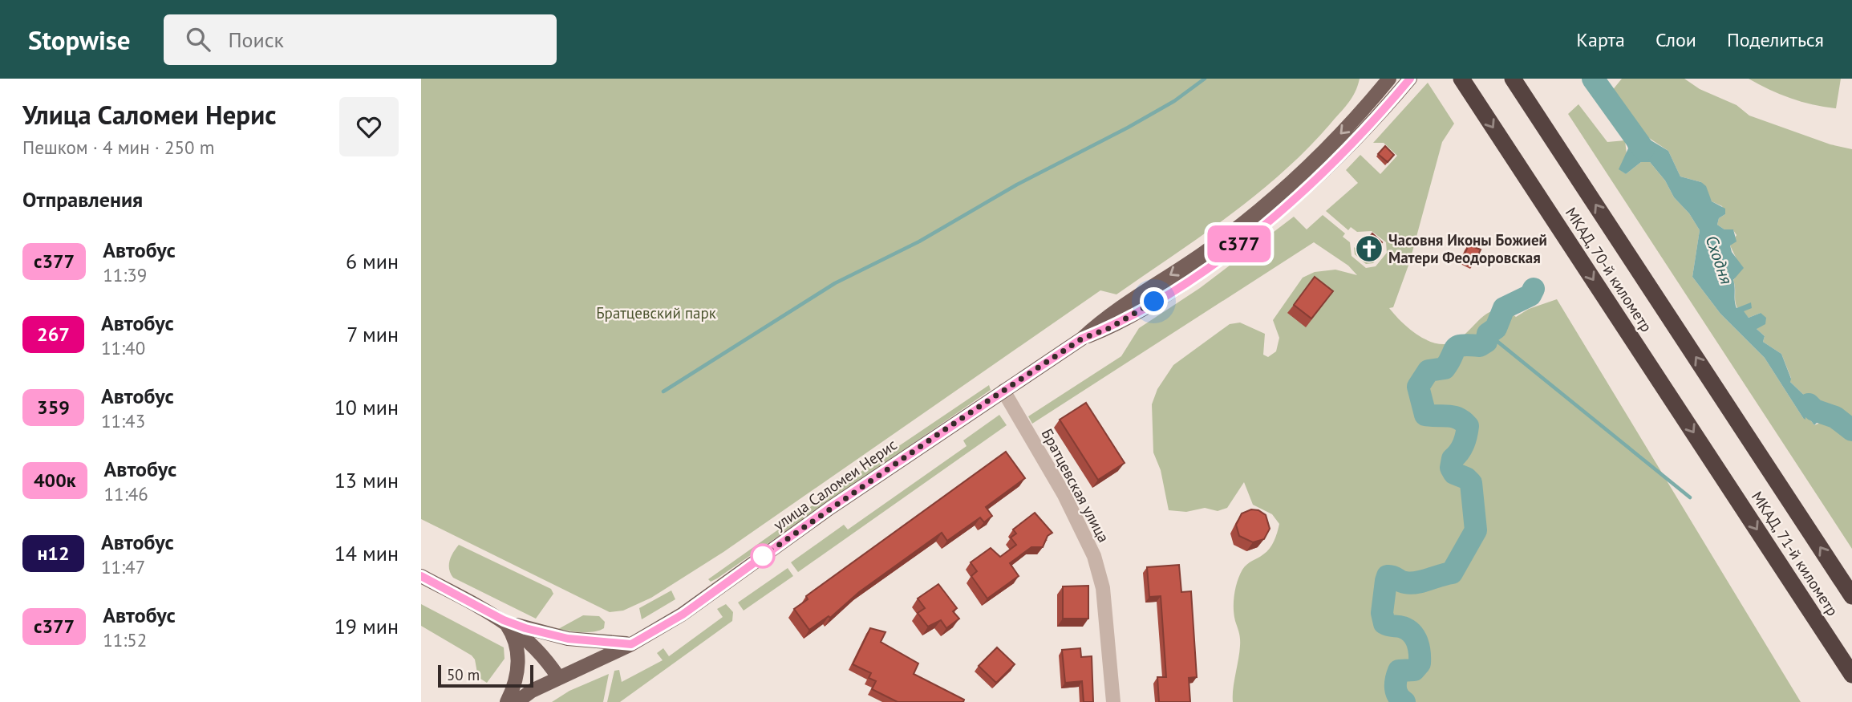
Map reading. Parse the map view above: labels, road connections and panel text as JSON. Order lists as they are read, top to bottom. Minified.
{"streets":{"highway":["МКАД, 70-й километр","МКАД, 71-й километр"],"main road":["улица Саломеи Нерис"],"street":["Братцевская улица"]},"crossings":[["МКАД, 70-й километр","МКАД, 71-й километр"],["улица Саломеи Нерис","Братцевская улица"]],"water":["Сходня"],"parks":["Братцевский парк"],"places":{"church":["Часовня Иконы Божией Матери Феодоровская"]},"lines":["bus line с377"],"scale_bar":"50 m","page":{"header":"Stopwise","search":"Поиск","nav":["Карта","Слои","Поделиться"],"heading":[["Улица Саломеи Нерис","Пешком · 4 мин · 250 m"],"Отправления"],"on_map":"с377","list":[{"mark":"с377","name":"Автобус","note":"11:39","value":"6 мин"},{"mark":"267","name":"Автобус","note":"11:40","value":"7 мин"},{"mark":"359","name":"Автобус","note":"11:43","value":"10 мин"},{"mark":"400к","name":"Автобус","note":"11:46","value":"13 мин"},{"mark":"н12","name":"Автобус","note":"11:47","value":"14 мин"},{"mark":"с377","name":"Автобус","note":"11:52","value":"19 мин"}],"scale":"50 m"}}
